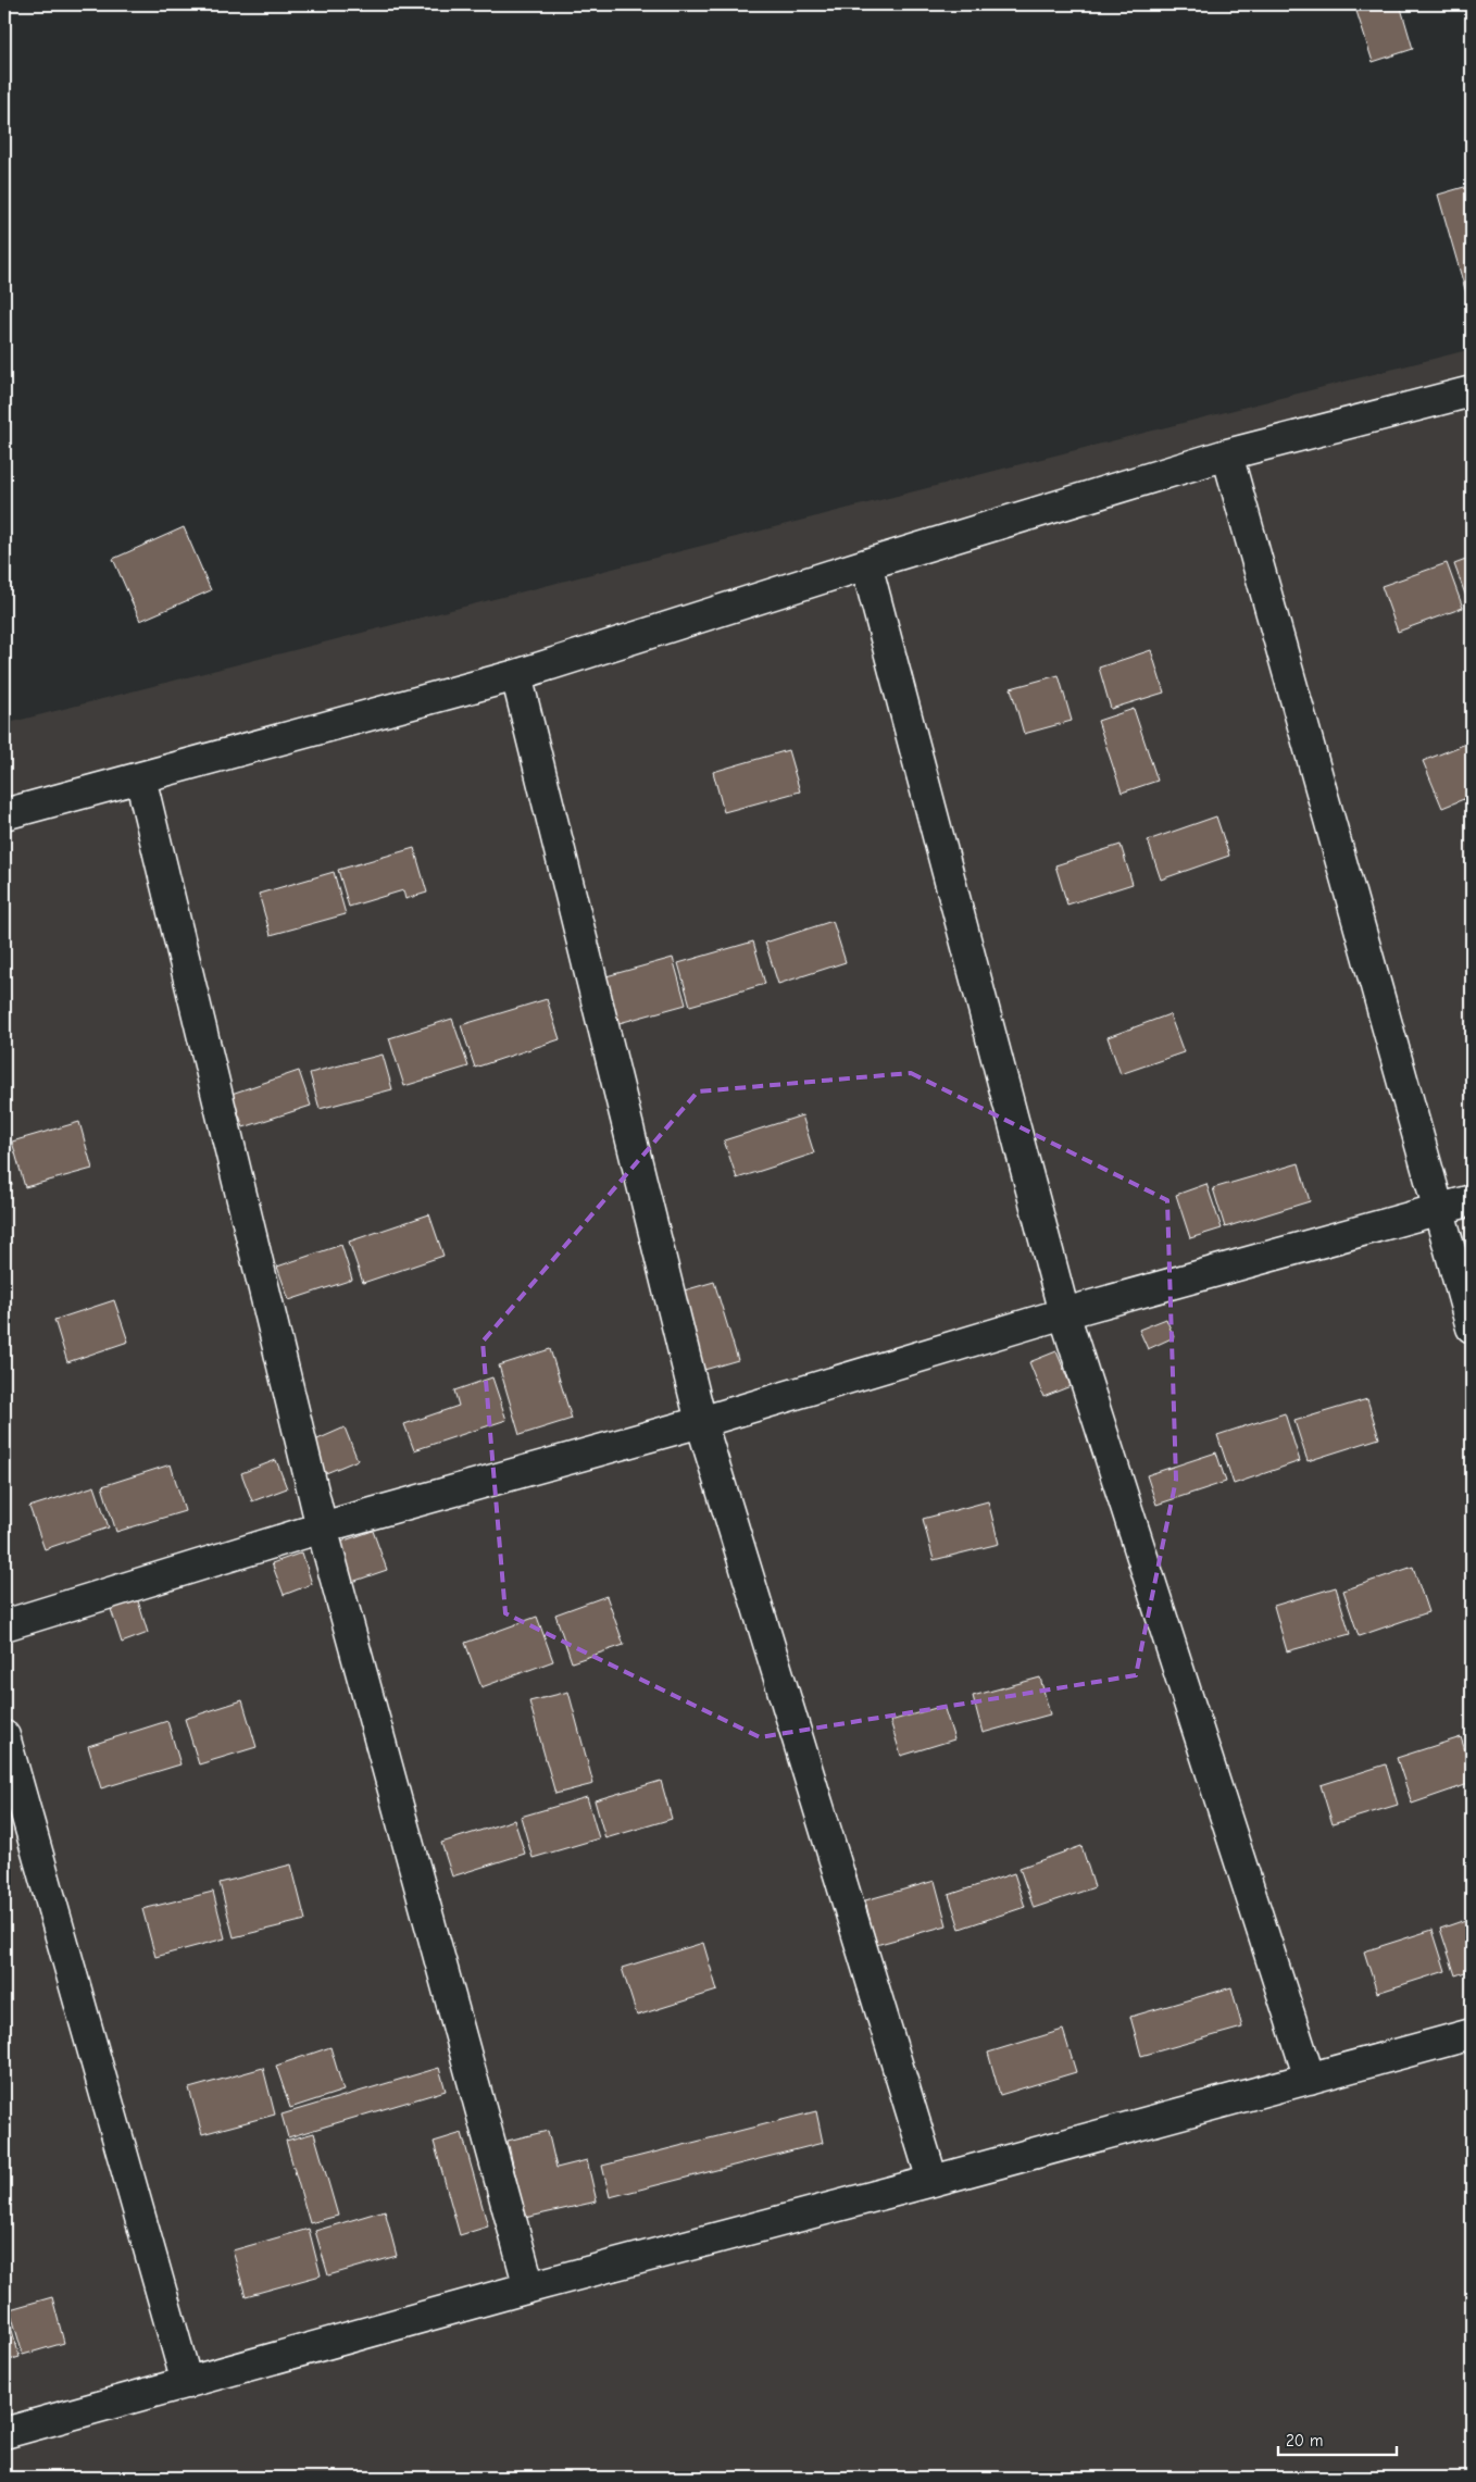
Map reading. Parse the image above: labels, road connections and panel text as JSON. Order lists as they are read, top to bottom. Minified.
{"scale_bar":"20 m"}
